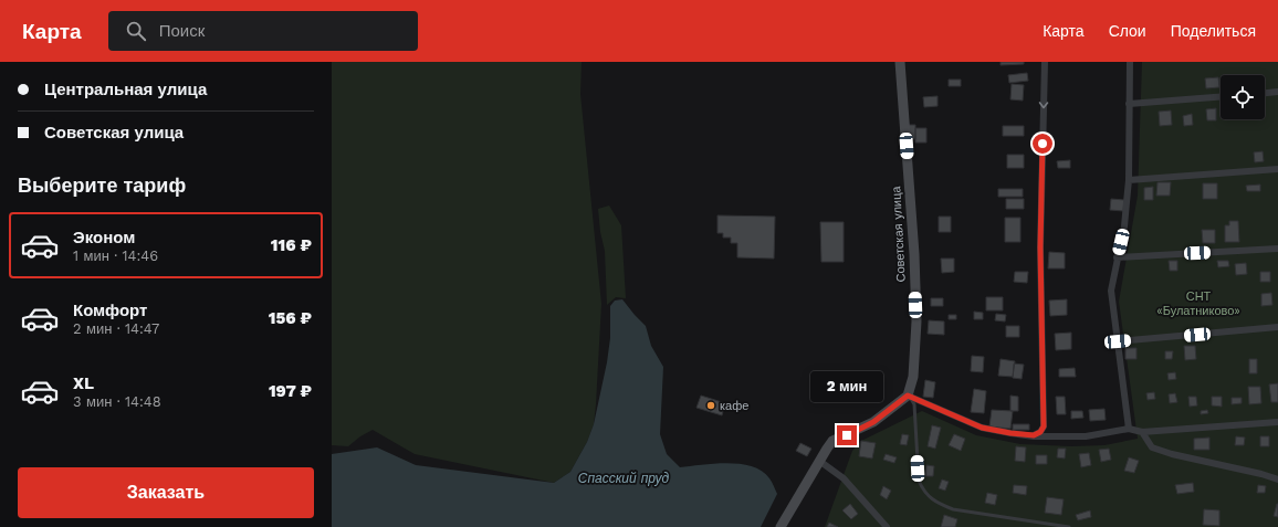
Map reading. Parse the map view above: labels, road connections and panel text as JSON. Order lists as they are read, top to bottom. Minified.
{"streets":{"street":["Советская улица"]},"water":["Спасский пруд"],"parks":["СНТ «Булатниково»"],"places":["кафе"],"page":{"header":"Карта","search":"Поиск","nav":["Карта","Слои","Поделиться"],"banner":["Центральная улица","Советская улица"],"heading":"Выберите тариф","list":[{"name":"Эконом","note":"1 мин · 14:46","value":"116 ₽"},{"name":"Комфорт","note":"2 мин · 14:47","value":"156 ₽"},{"name":"XL","note":"3 мин · 14:48","value":"197 ₽"}],"bubble":"2 мин","buttons":"Заказать"}}
